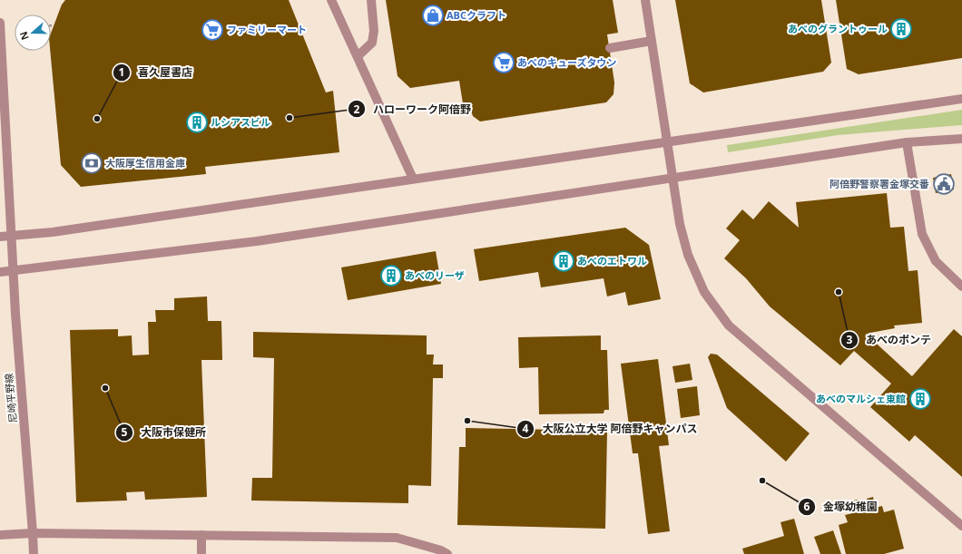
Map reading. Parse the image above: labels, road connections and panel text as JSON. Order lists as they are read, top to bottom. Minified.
{"streets":{"street":["尼崎平野線"]},"places":{"shop":["ABCクラフト"],"building":["あべのグラントゥール","ルシアスビル","あべのエトワル","あべのリーザ","あべのマルシェ東館"],"supermarket":["ファミリーマート","あべのキューズタウン"],"other":["ハローワーク阿倍野","喜久屋書店","あべのポンテ","大阪市保健所","大阪公立大学 阿倍野キャンパス","金塚幼稚園"],"bank":["大阪厚生信用金庫"],"public building":["阿倍野警察署金塚交番"]},"north":"left"}
